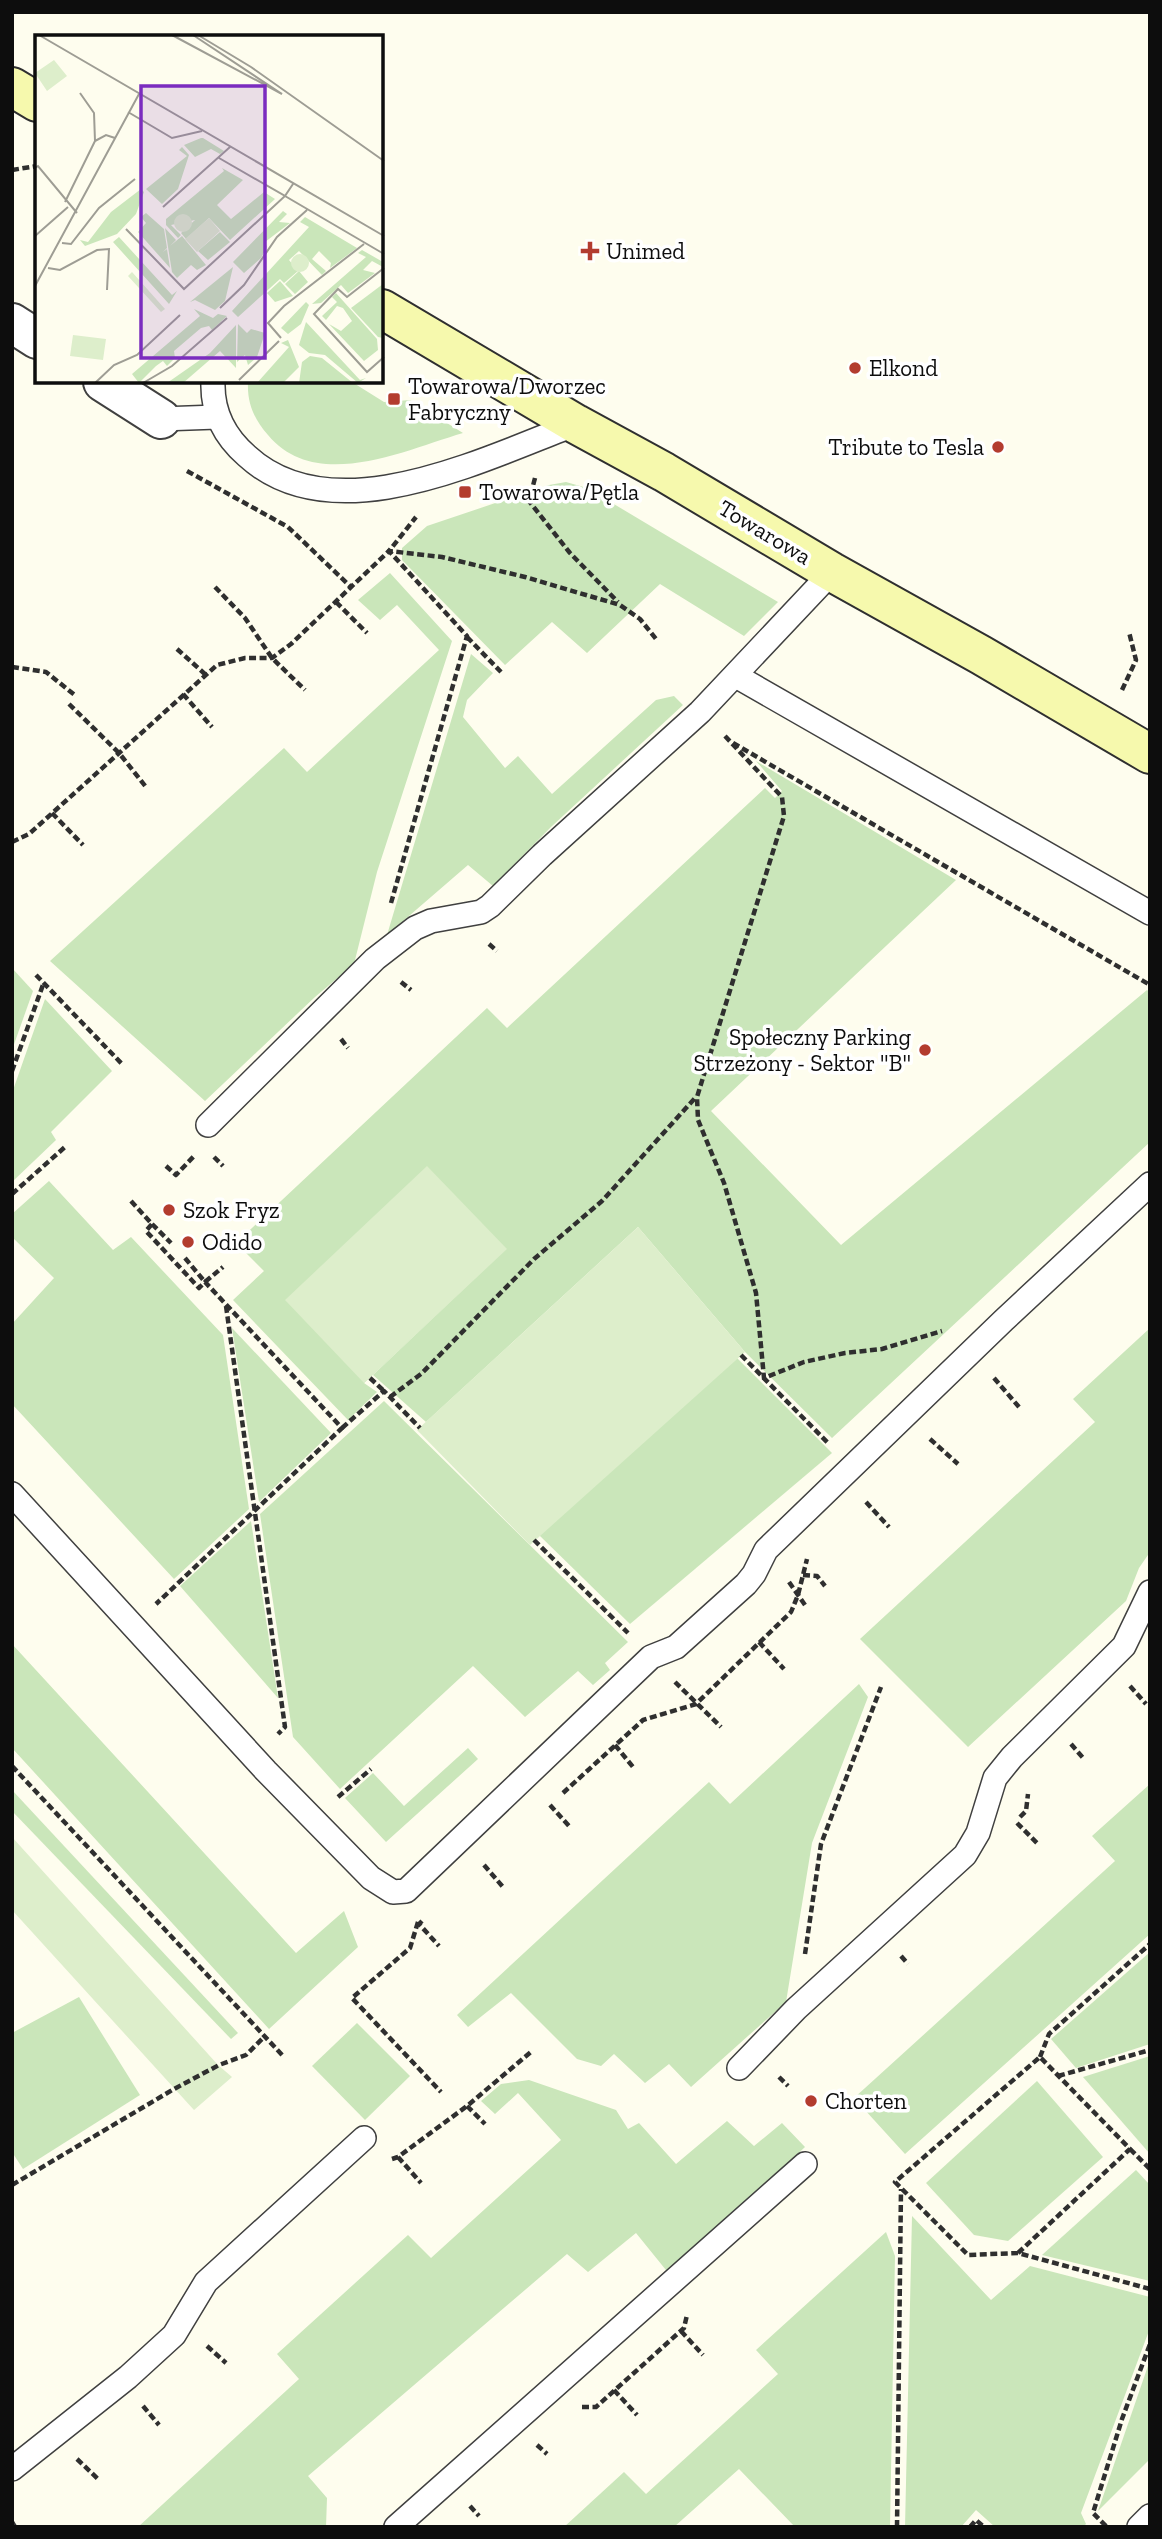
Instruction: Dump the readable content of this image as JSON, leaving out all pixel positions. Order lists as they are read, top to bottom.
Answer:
{
  "streets": {
    "main road": ["Towarowa"]
  },
  "places": {
    "health": ["Unimed"],
    "other": [
      "Elkond",
      "Tribute to Tesla",
      "Społeczny Parking Strzeżony - Sektor \"B\"",
      "Szok Fryz",
      "Odido",
      "Chorten"
    ],
    "transit": ["Towarowa/Dworzec Fabryczny", "Towarowa/Pętla"]
  }
}
